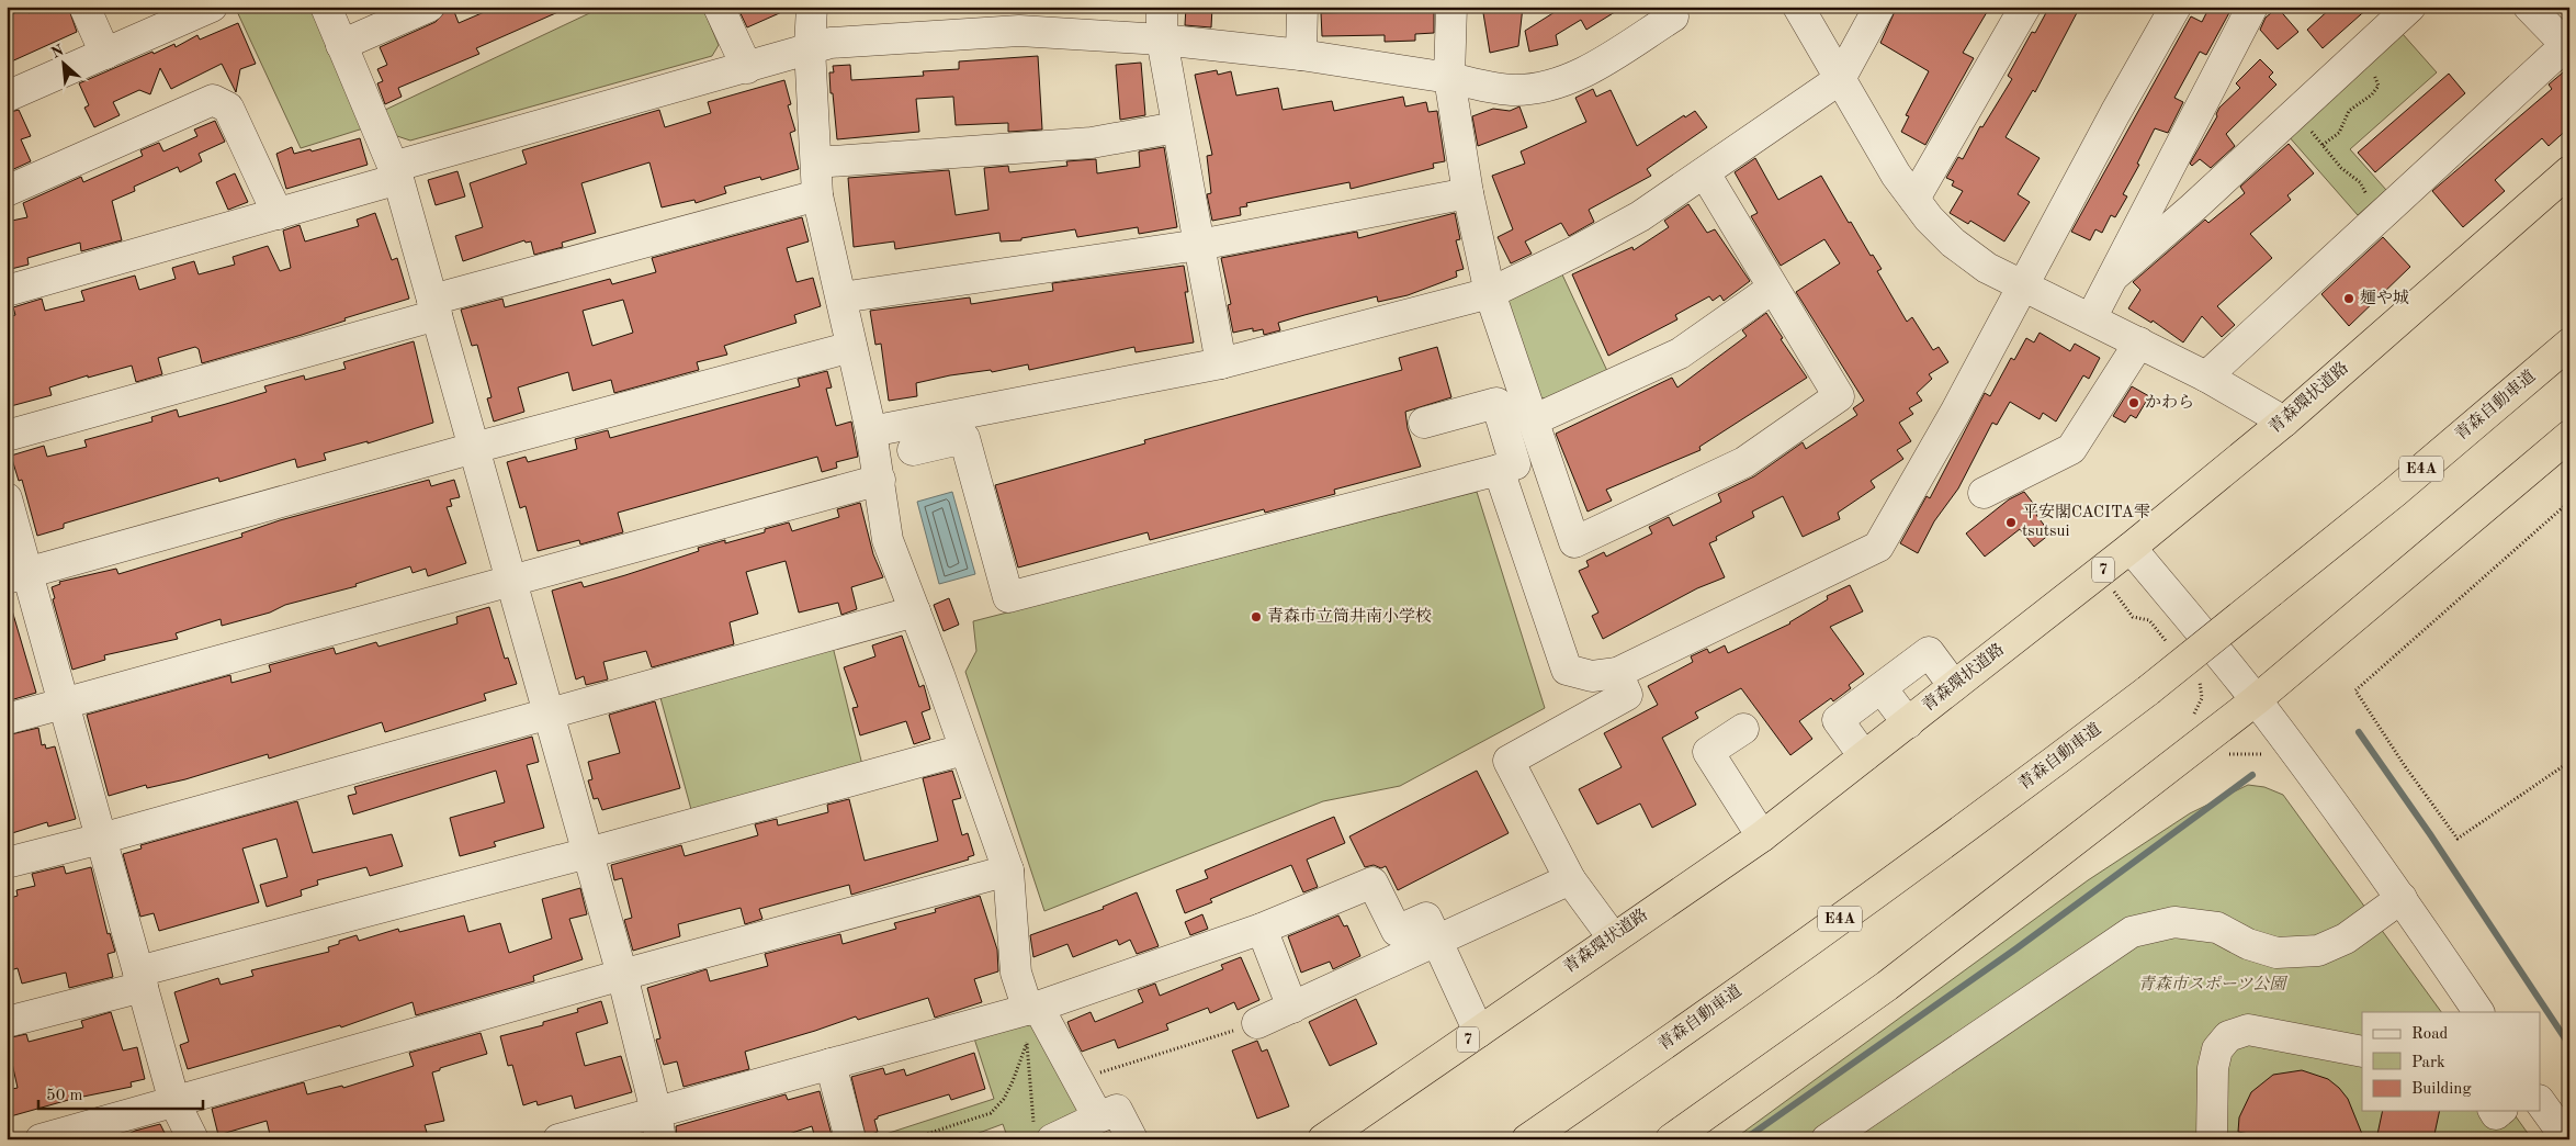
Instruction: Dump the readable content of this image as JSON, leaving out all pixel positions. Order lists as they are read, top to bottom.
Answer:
{
  "streets": {
    "highway": [
      "青森環状道路",
      "青森自動車道",
      "E4A",
      "7"
    ]
  },
  "parks": ["青森市スポーツ公園"],
  "places": [
    "麺や城",
    "かわら",
    "平安閣CACITA雫 tsutsui",
    "青森市立筒井南小学校"
  ],
  "legend": ["Road", "Park", "Building"],
  "scale_bar": "50 m",
  "north": "top left"
}
